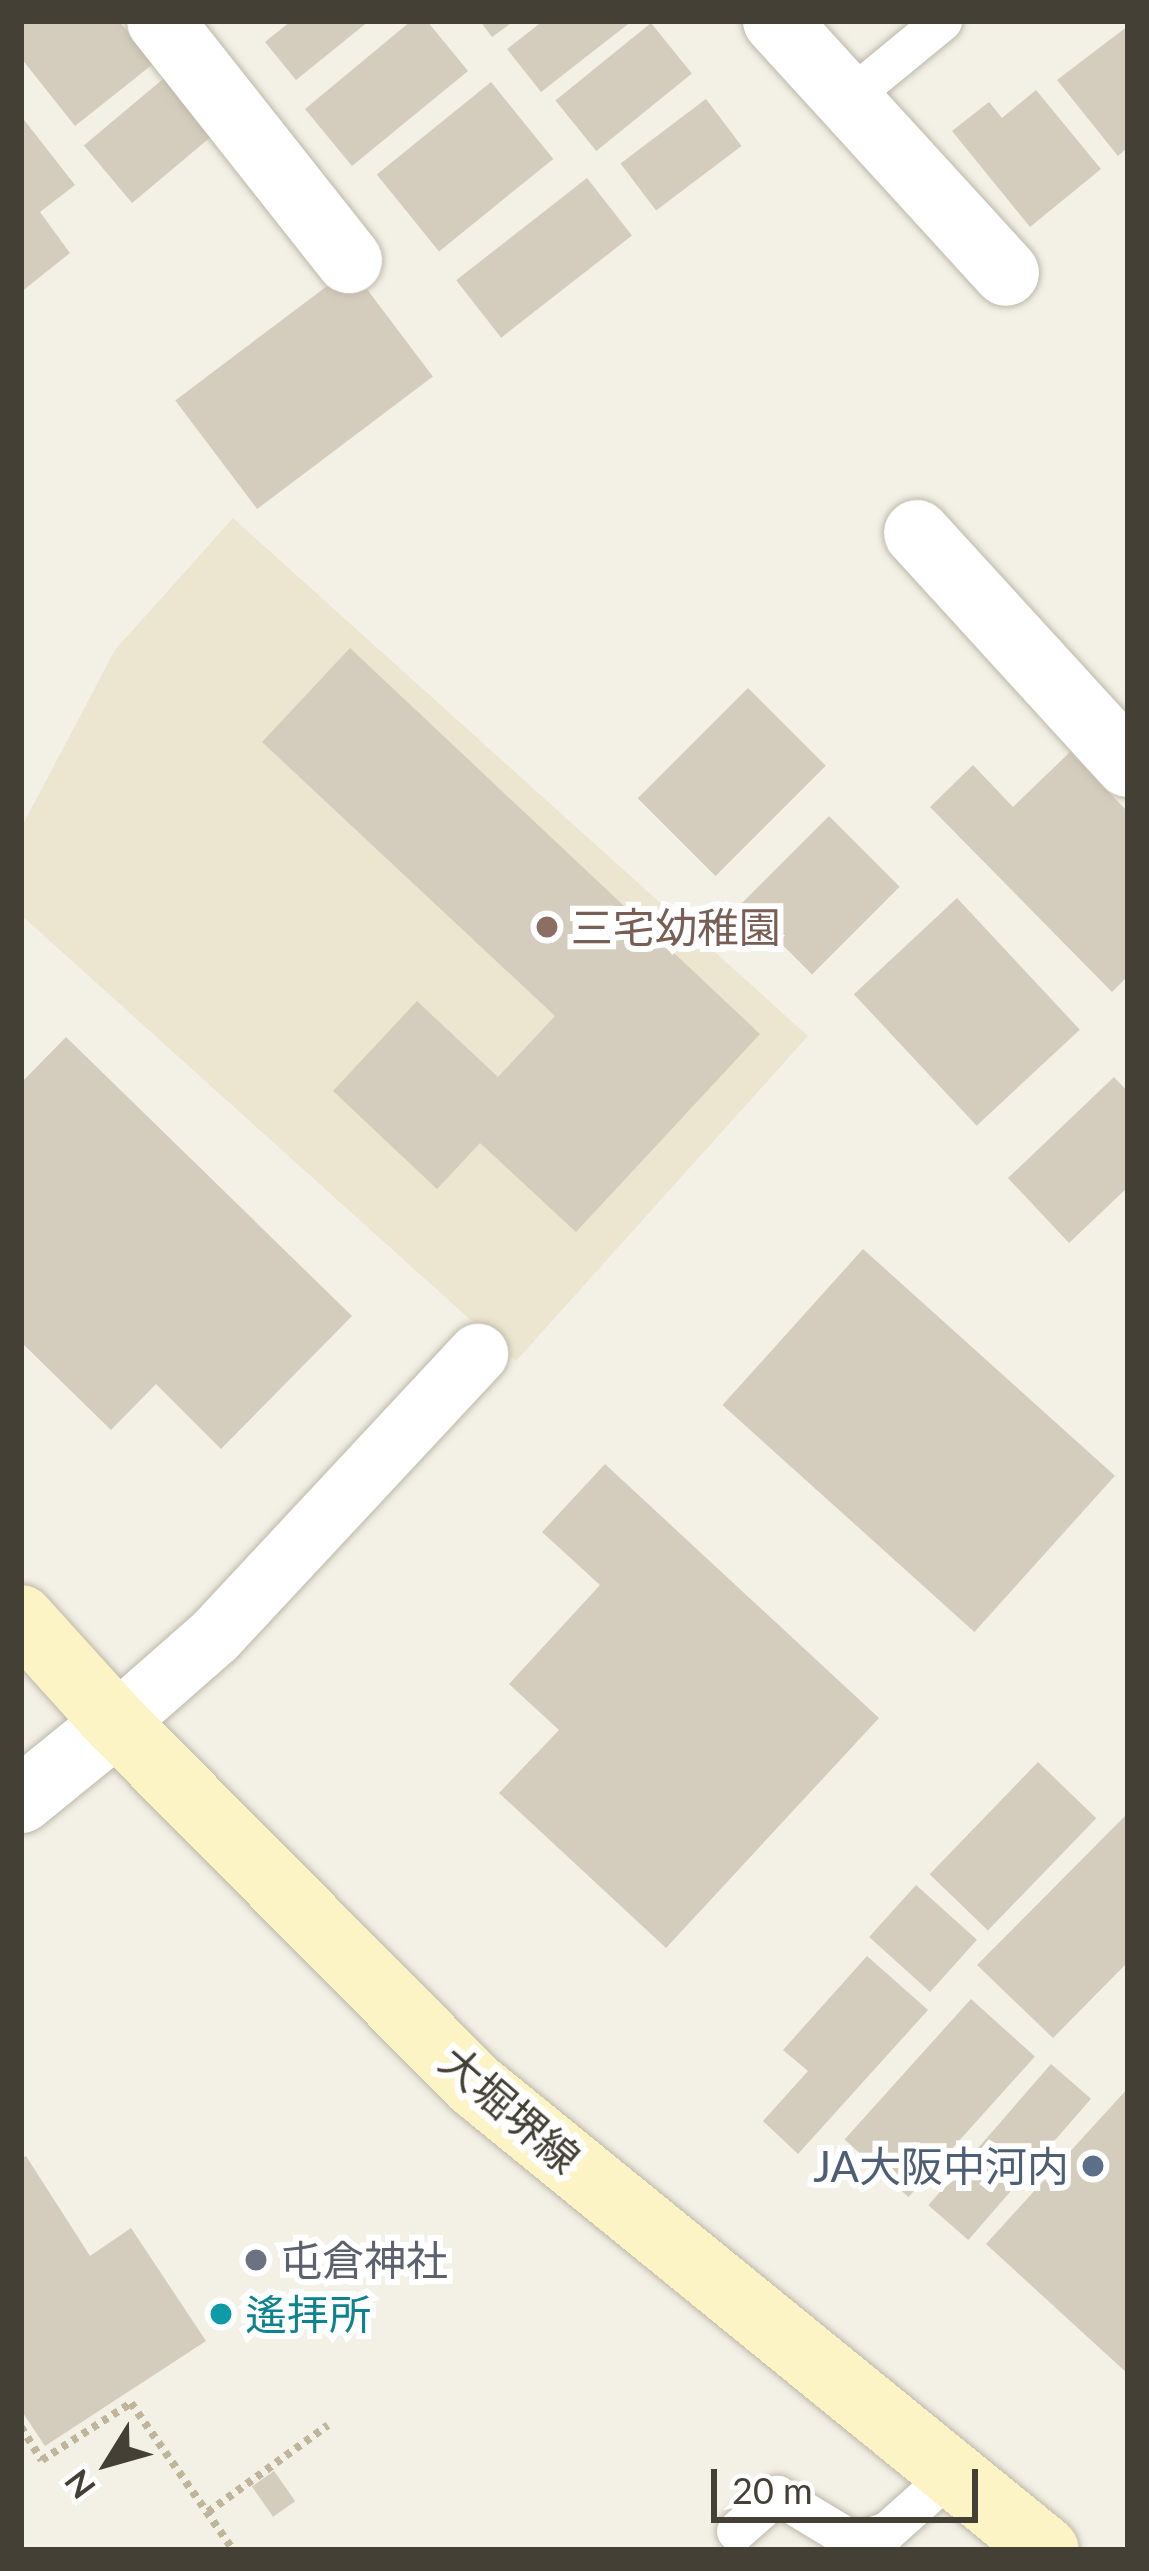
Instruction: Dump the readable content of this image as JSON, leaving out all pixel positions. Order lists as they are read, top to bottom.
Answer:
{
  "streets": {
    "main road": ["大堀堺線"]
  },
  "places": [
    "三宅幼稚園",
    "JA大阪中河内",
    "屯倉神社",
    "遙拝所"
  ],
  "scale_bar": "20 m",
  "north": "bottom left"
}
